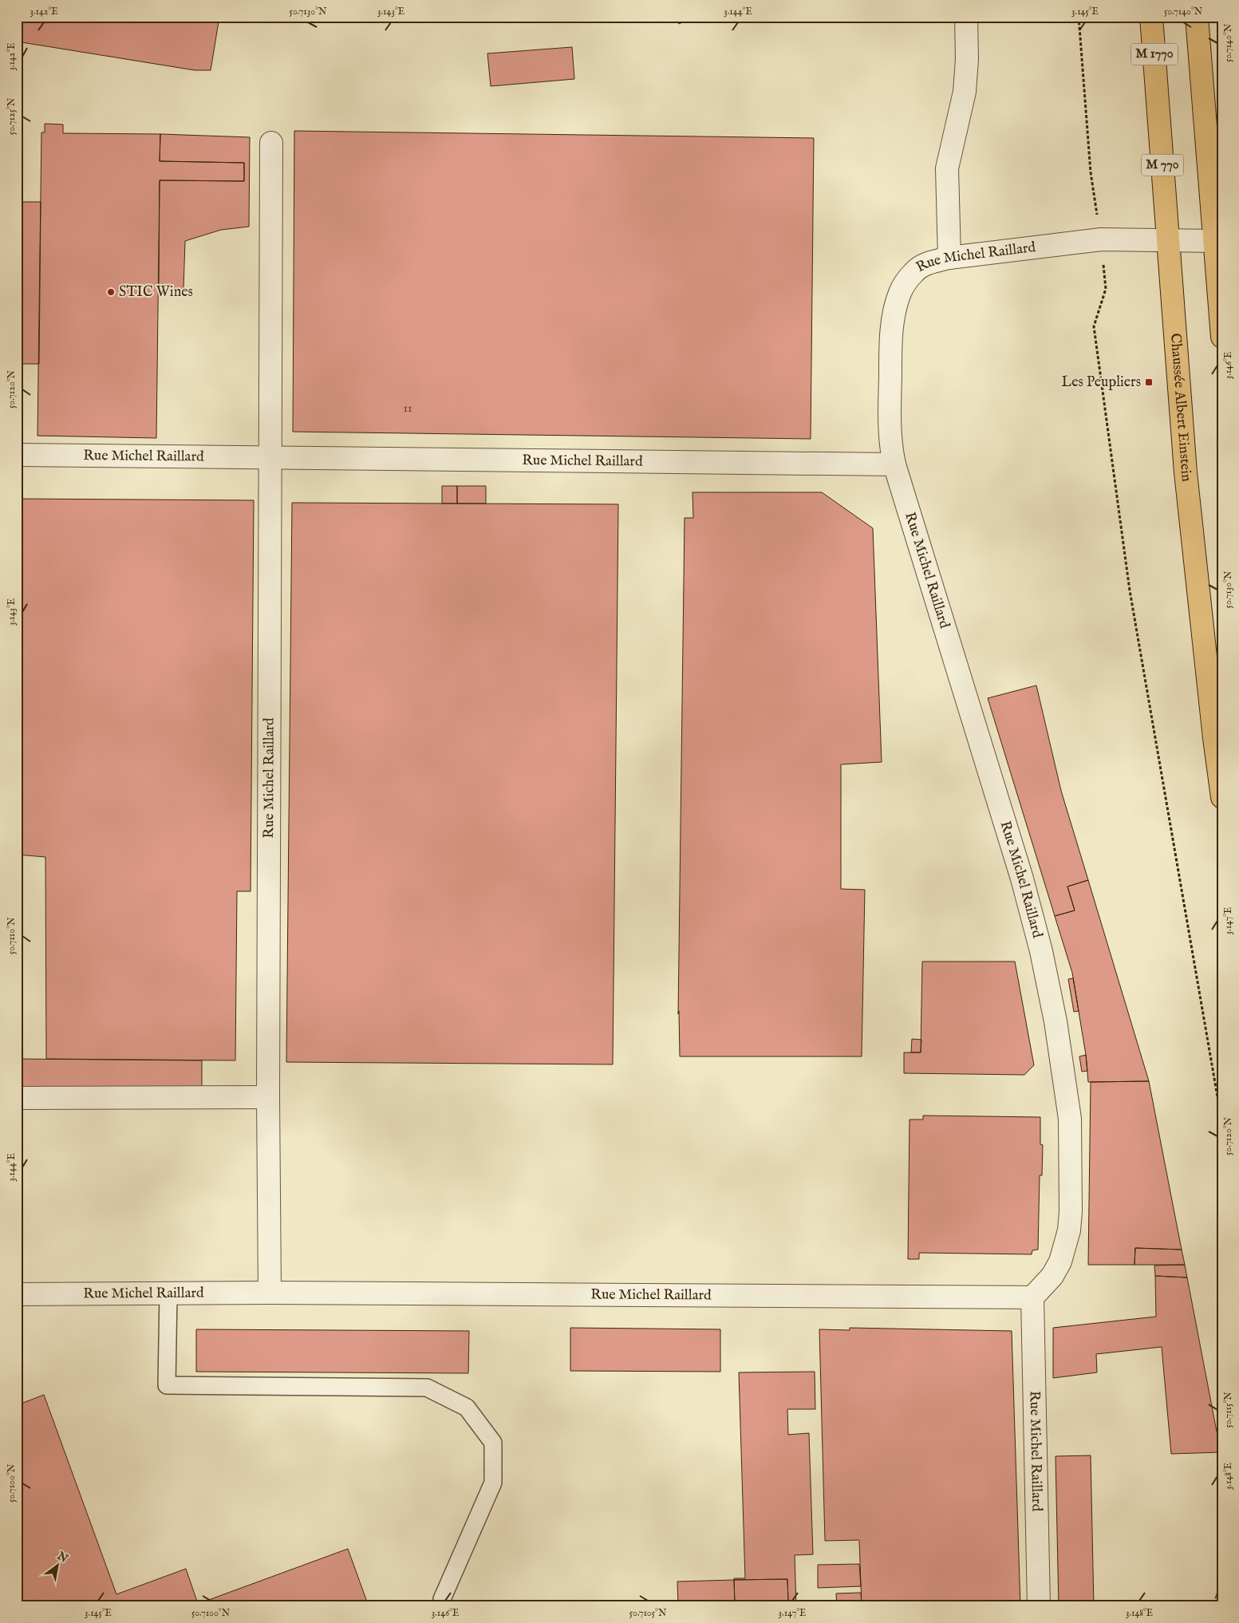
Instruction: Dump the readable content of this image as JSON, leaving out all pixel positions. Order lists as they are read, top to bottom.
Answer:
{
  "streets": {
    "main road": ["M 1770", "M 770", "Chaussée Albert Einstein"],
    "street": ["Rue Michel Raillard"]
  },
  "crossings": [
    ["Rue Michel Raillard", "Chaussée Albert Einstein"]
  ],
  "places": {
    "other": ["STIC Wines"],
    "transit": ["Les Peupliers"]
  },
  "house_numbers": ["11"],
  "north": "top right",
  "coordinates": [
    "3.142°E",
    "50.7130°N",
    "3.143°E",
    "3.144°E",
    "3.145°E",
    "50.7140°N",
    "50.7125°N",
    "3.146°E",
    "50.7120°N",
    "3.147°E",
    "50.7110°N",
    "50.7115°N",
    "3.148°E",
    "50.7100°N",
    "50.7105°N"
  ]
}
